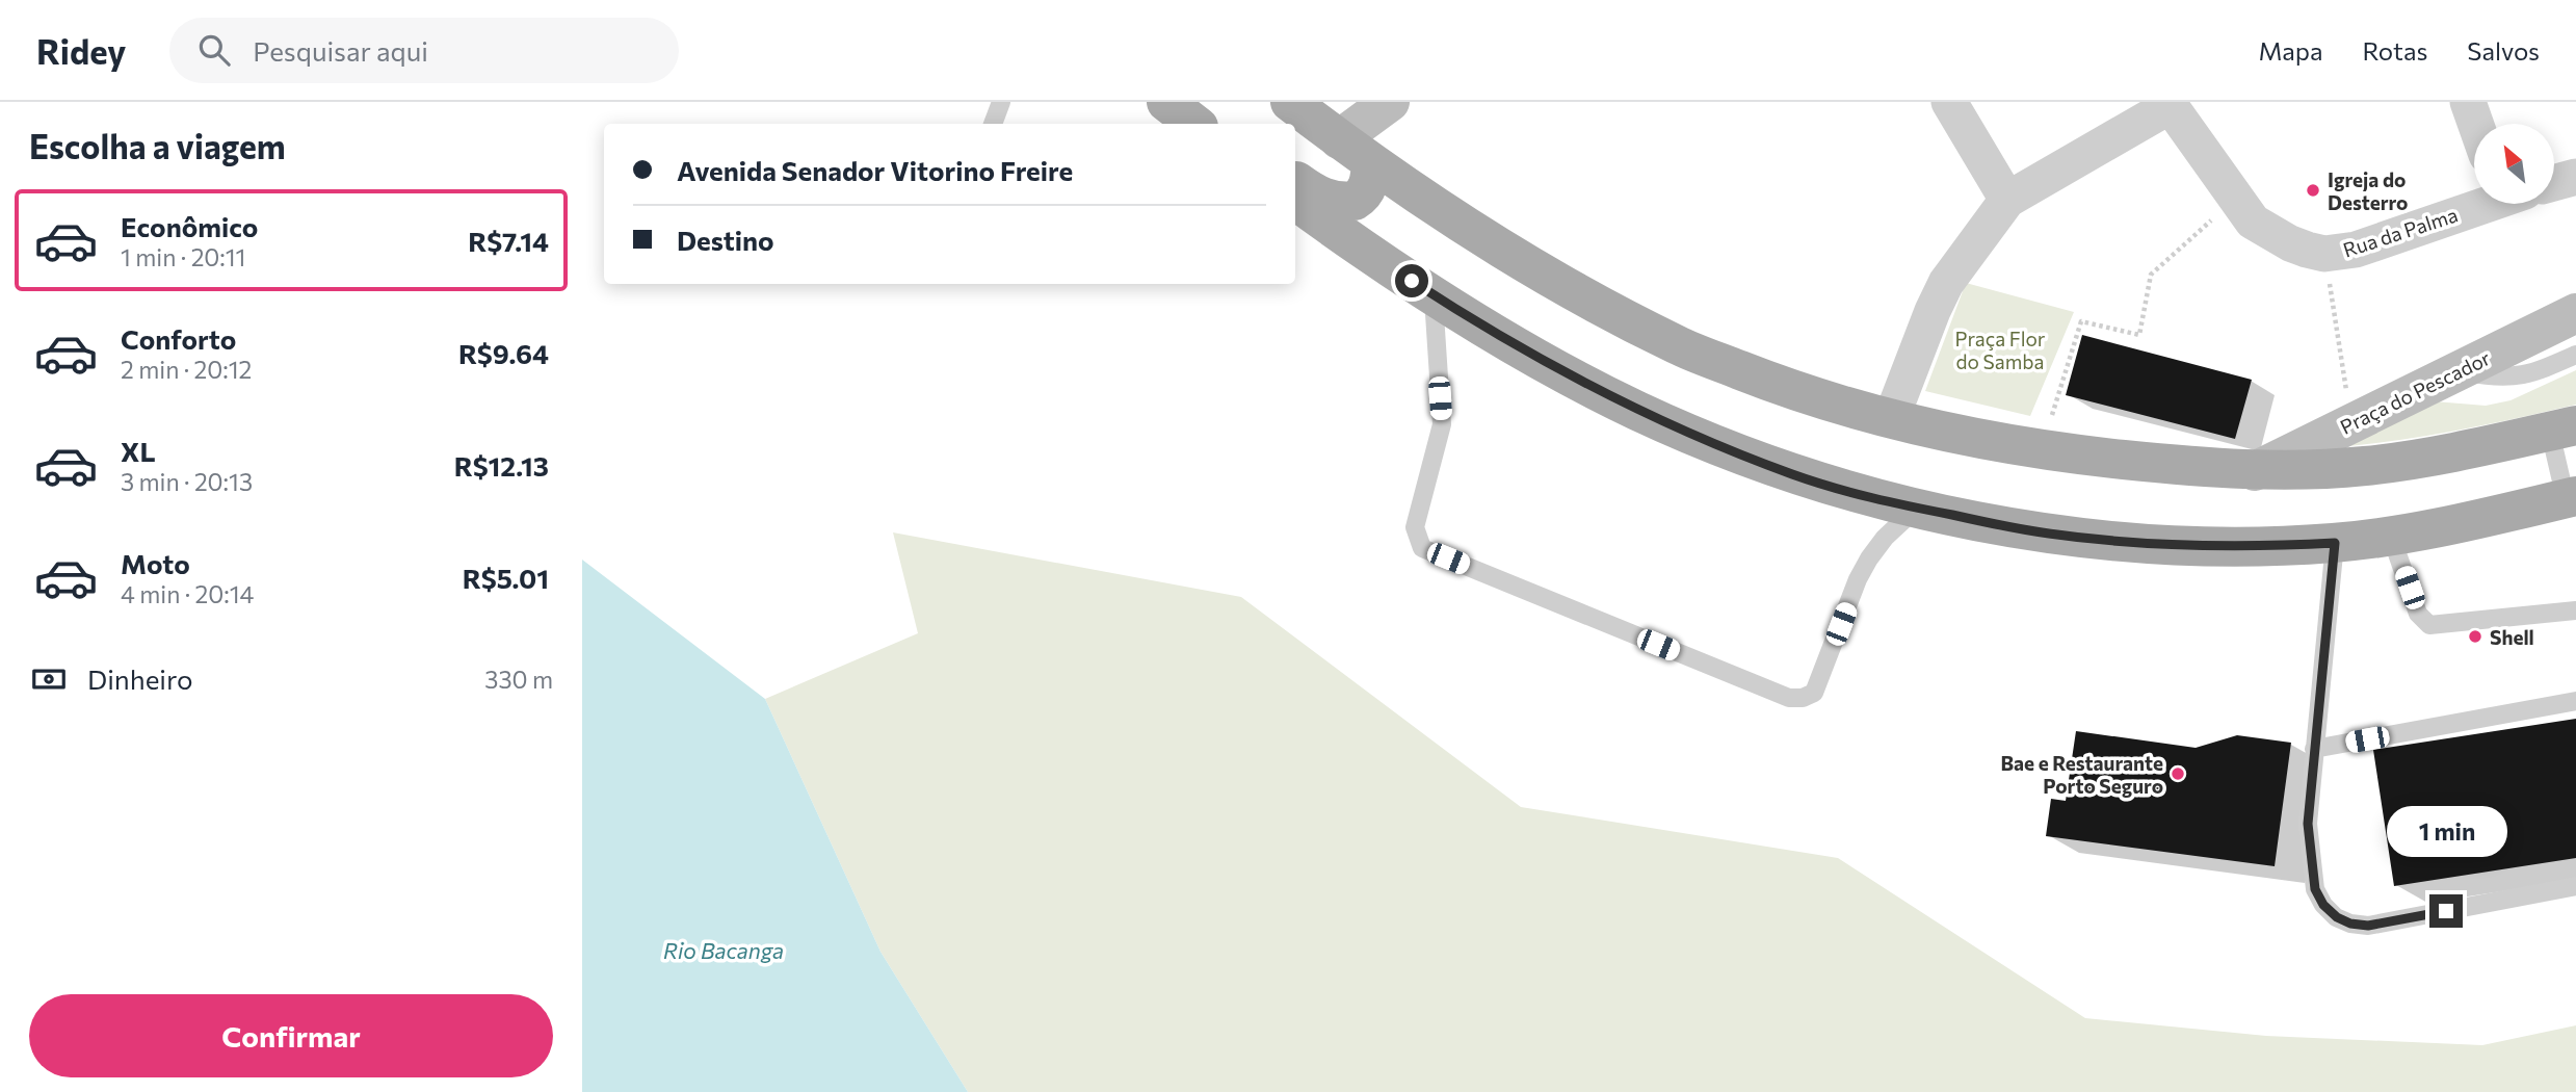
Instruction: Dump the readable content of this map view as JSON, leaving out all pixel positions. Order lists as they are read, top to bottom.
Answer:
{
  "streets": {
    "street": ["Rua da Palma", "Praça do Pescador"]
  },
  "water": ["Rio Bacanga"],
  "parks": ["Praça Flor do Samba"],
  "places": ["Igreja do Desterro", "Shell", "Bae e Restaurante Porto Seguro"],
  "north": "top left",
  "page": {
    "header": "Ridey",
    "search": "Pesquisar aqui",
    "nav": ["Mapa", "Rotas", "Salvos"],
    "heading": "Escolha a viagem",
    "banner": ["Avenida Senador Vitorino Freire", "Destino"],
    "list": [
      {
        "name": "Econômico",
        "note": "1 min · 20:11",
        "value": "R$7.14"
      },
      {
        "name": "Conforto",
        "note": "2 min · 20:12",
        "value": "R$9.64"
      },
      {
        "name": "XL",
        "note": "3 min · 20:13",
        "value": "R$12.13"
      },
      {
        "name": "Moto",
        "note": "4 min · 20:14",
        "value": "R$5.01"
      }
    ],
    "pay": ["Dinheiro", "330 m"],
    "bubble": "1 min",
    "buttons": "Confirmar"
  }
}
